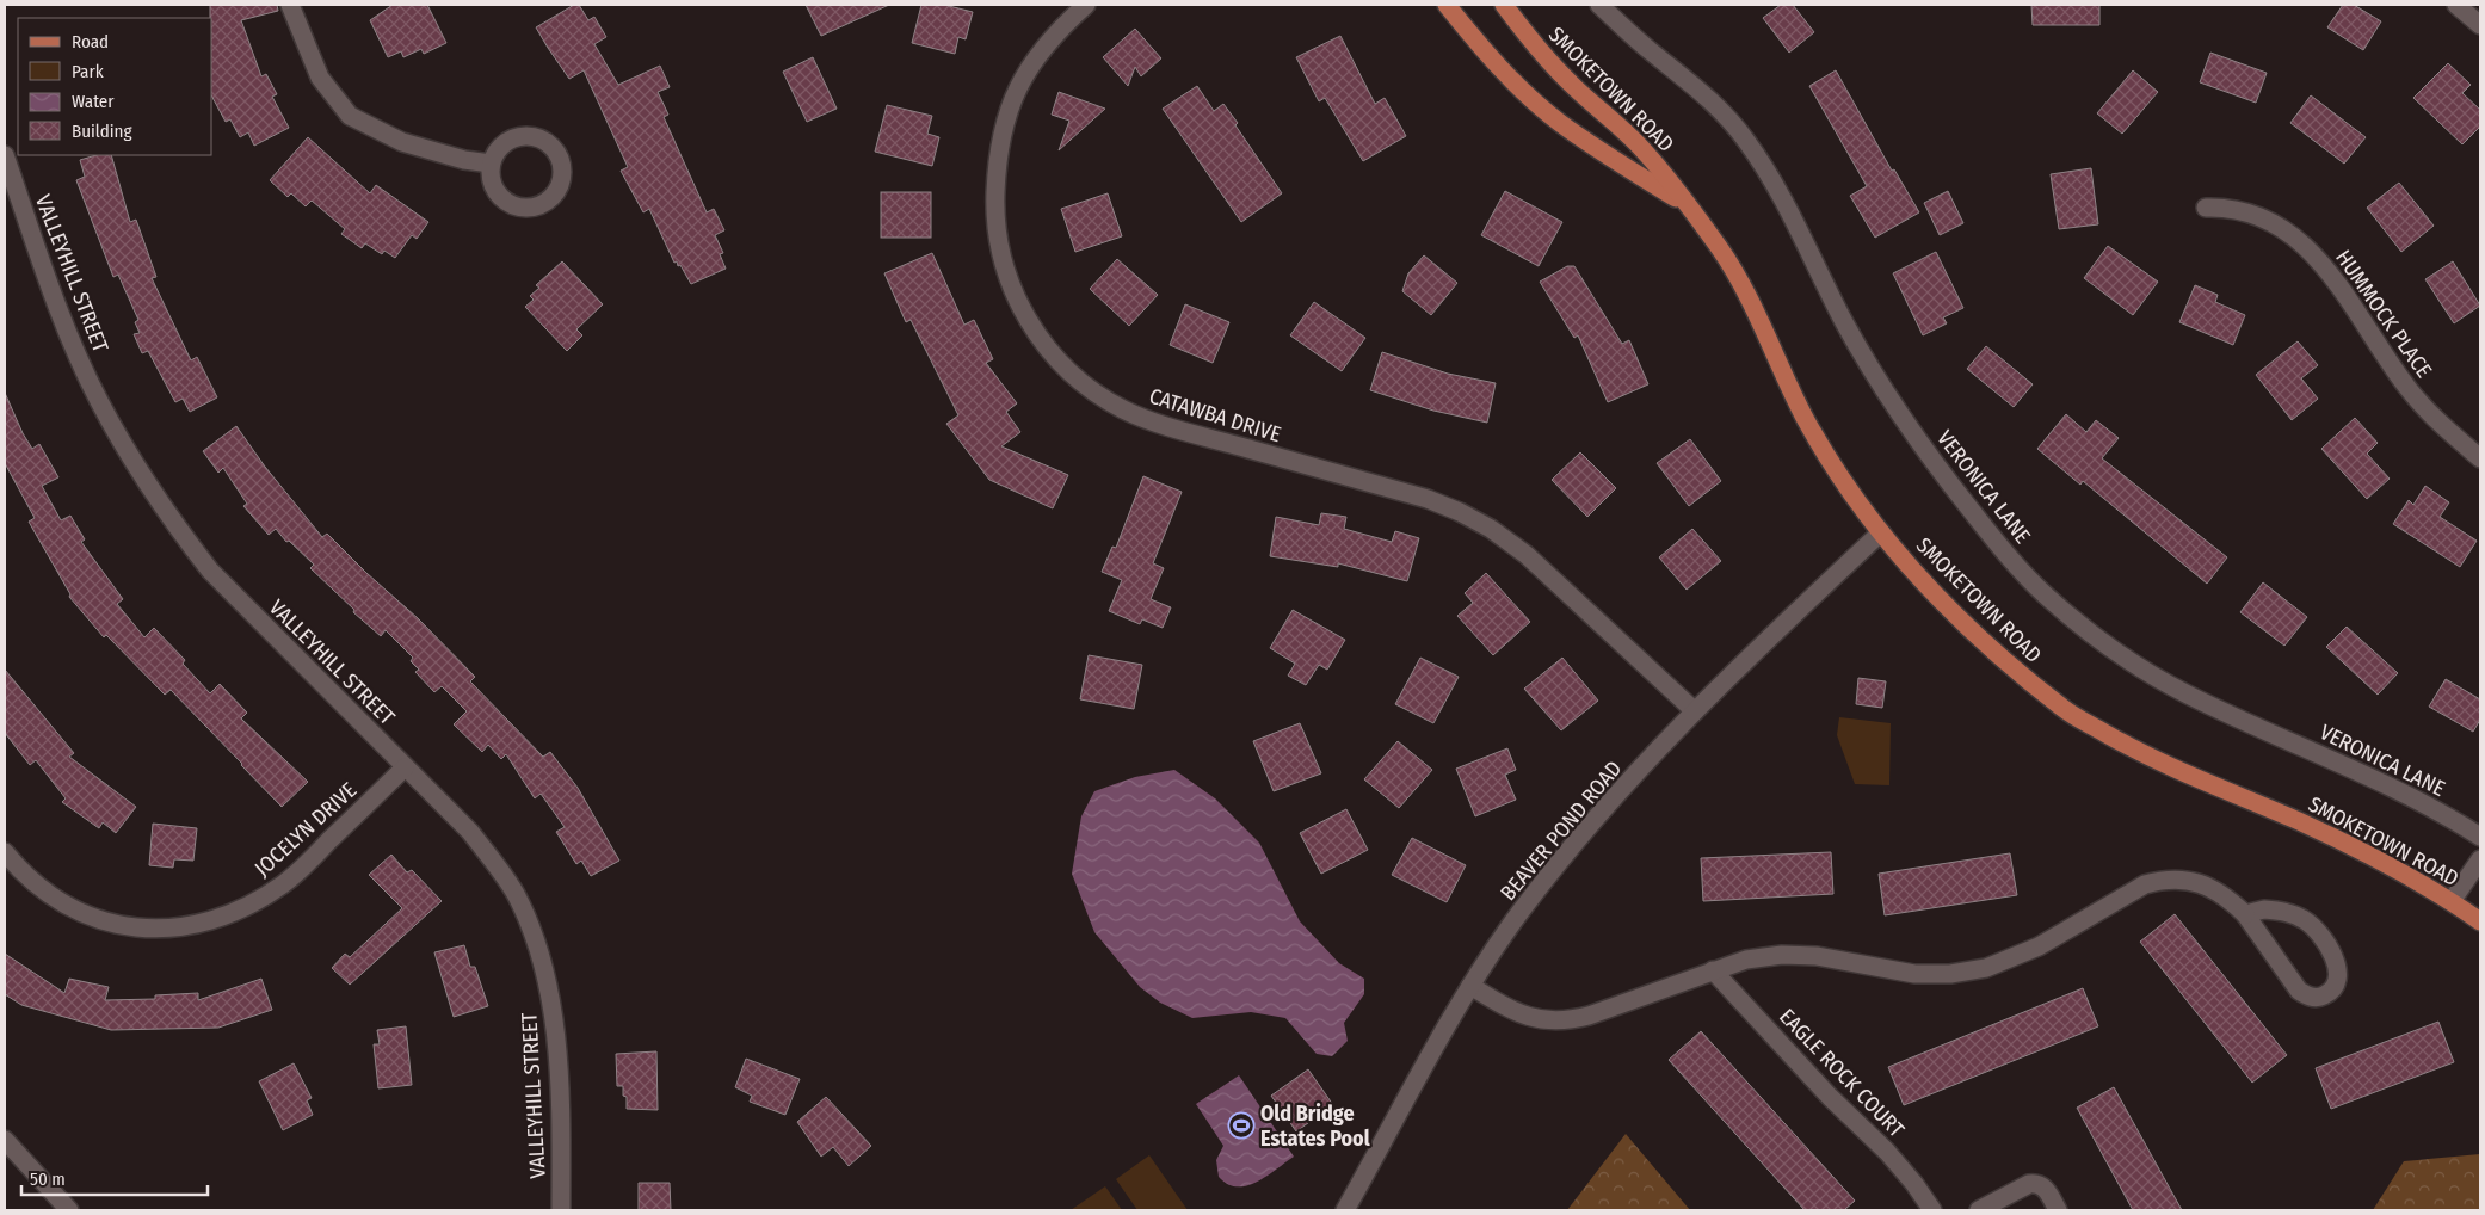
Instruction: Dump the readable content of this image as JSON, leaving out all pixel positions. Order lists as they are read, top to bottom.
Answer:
{
  "streets": {
    "main road": ["SMOKETOWN ROAD"],
    "street": [
      "VALLEYHILL STREET",
      "HUMMOCK PLACE",
      "CATAWBA DRIVE",
      "VERONICA LANE",
      "JOCELYN DRIVE",
      "BEAVER POND ROAD",
      "EAGLE ROCK COURT"
    ]
  },
  "crossings": [
    ["SMOKETOWN ROAD", "BEAVER POND ROAD"],
    ["VALLEYHILL STREET", "JOCELYN DRIVE"],
    ["CATAWBA DRIVE", "BEAVER POND ROAD"]
  ],
  "places": {
    "sports": ["Old Bridge Estates Pool"]
  },
  "legend": [
    "Road",
    "Park",
    "Water",
    "Building"
  ],
  "scale_bar": "50 m"
}
